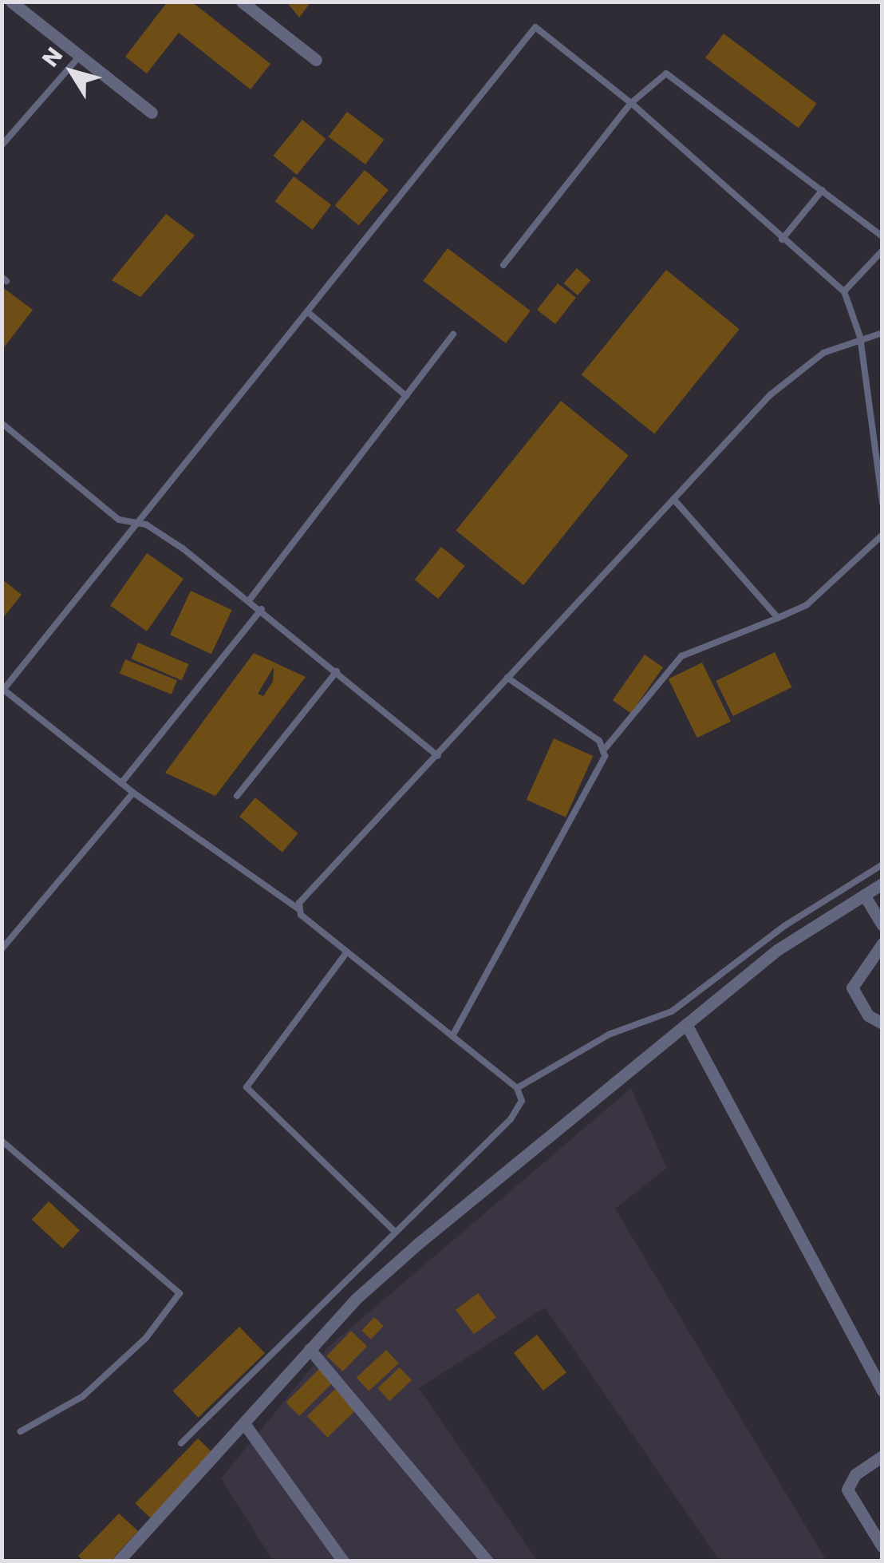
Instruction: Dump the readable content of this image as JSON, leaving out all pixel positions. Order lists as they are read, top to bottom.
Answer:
{
  "north": "top left"
}
